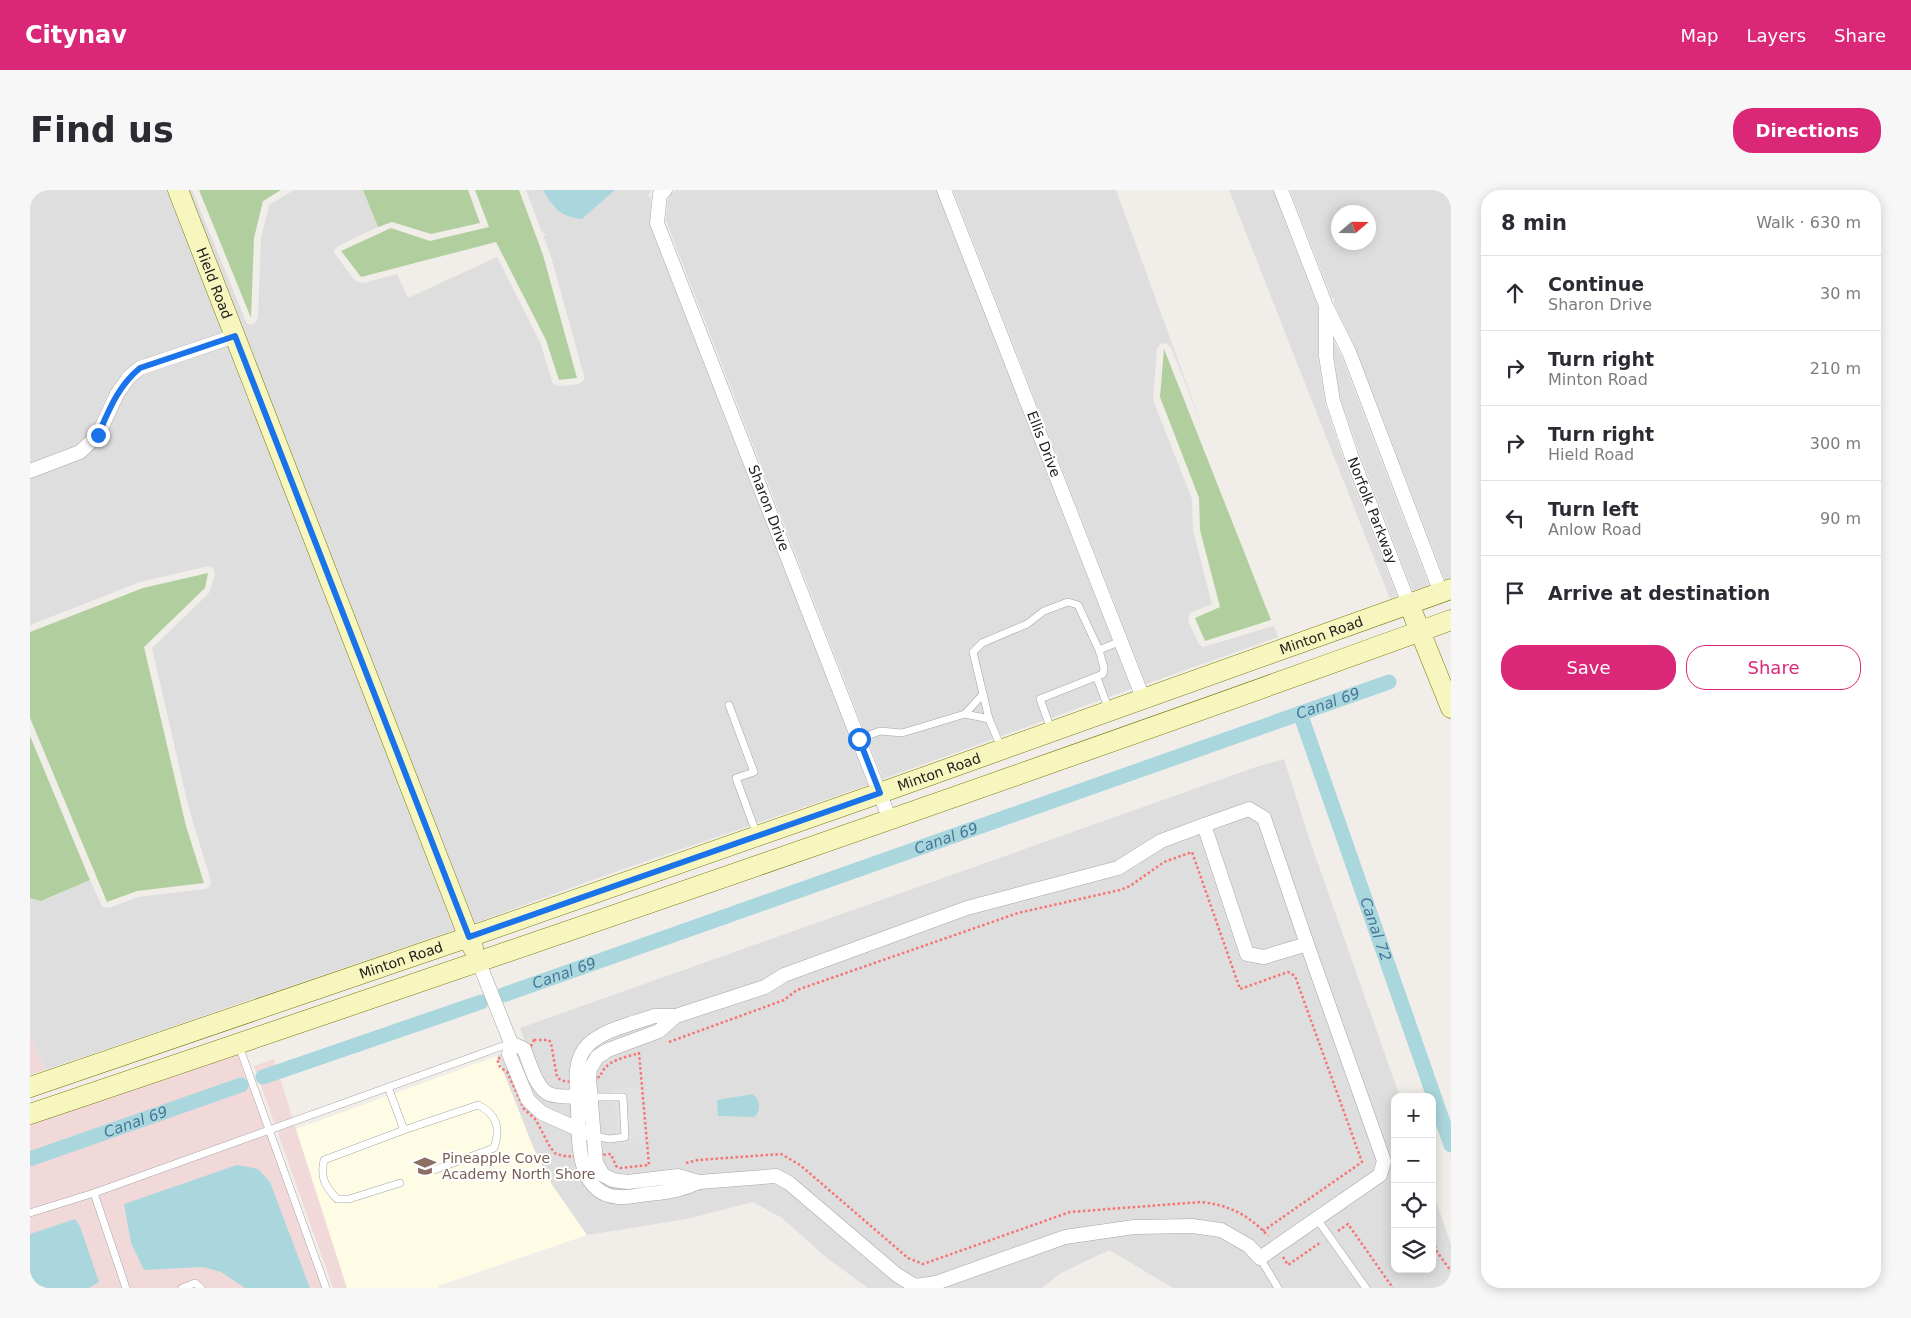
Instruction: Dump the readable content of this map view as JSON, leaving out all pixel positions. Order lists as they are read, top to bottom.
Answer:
{
  "streets": {
    "main road": ["Hield Road", "Norfolk Parkway", "Minton Road"],
    "street": ["Ellis Drive", "Sharon Drive"]
  },
  "crossings": [
    ["Hield Road", "Minton Road"],
    ["Ellis Drive", "Minton Road"],
    ["Sharon Drive", "Minton Road"],
    ["Norfolk Parkway", "Minton Road"]
  ],
  "water": ["Canal 69", "Canal 72"],
  "places": {
    "school or university": ["Pineapple Cove Academy North Shore"]
  },
  "north": "right",
  "page": {
    "header": "Citynav",
    "nav": ["Map", "Layers", "Share"],
    "buttons": [
      "Directions",
      ["Save", "Share"]
    ],
    "title": "Find us",
    "heading": ["8 min", "Walk · 630 m"],
    "list": [
      ["Continue", "Sharon Drive", "30 m"],
      ["Turn right", "Minton Road", "210 m"],
      ["Turn right", "Hield Road", "300 m"],
      ["Turn left", "Anlow Road", "90 m"],
      "Arrive at destination"
    ],
    "map_buttons": ["+", "−"]
  }
}
